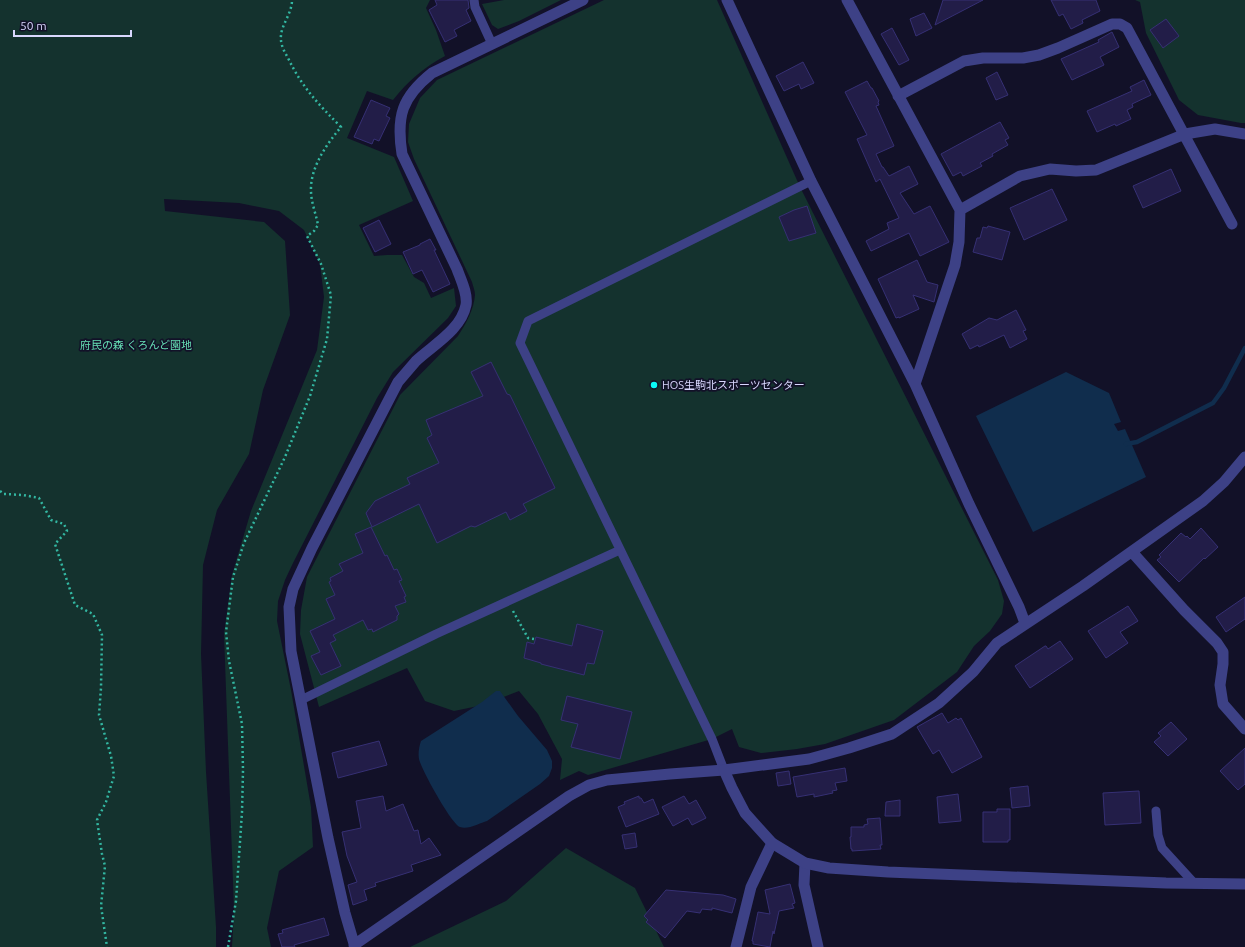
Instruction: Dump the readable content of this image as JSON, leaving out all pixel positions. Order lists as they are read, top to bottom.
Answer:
{
  "parks": ["府民の森 くろんど園地"],
  "places": ["HOS生駒北スポーツセンター"],
  "scale_bar": "50 m"
}
